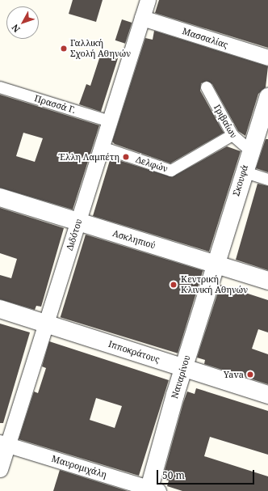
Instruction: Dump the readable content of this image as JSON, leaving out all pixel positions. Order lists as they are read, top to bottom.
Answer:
{
  "streets": {
    "street": [
      "Μασσαλίας",
      "Πρασσά Γ.",
      "Γριβαίων",
      "Δελφών",
      "Σκουφά",
      "Διδότου",
      "Ασκληπιού",
      "Ιπποκράτους",
      "Ναυαρίνου",
      "Μαυρομιχάλη"
    ]
  },
  "crossings": [
    ["Μασσαλίας", "Διδότου"],
    ["Πρασσά Γ.", "Διδότου"],
    ["Γριβαίων", "Δελφών"],
    ["Γριβαίων", "Σκουφά"],
    ["Δελφών", "Διδότου"],
    ["Σκουφά", "Ασκληπιού"],
    ["Σκουφά", "Ναυαρίνου"],
    ["Διδότου", "Ασκληπιού"],
    ["Διδότου", "Ιπποκράτους"],
    ["Διδότου", "Μαυρομιχάλη"],
    ["Ασκληπιού", "Ναυαρίνου"],
    ["Ιπποκράτους", "Ναυαρίνου"],
    ["Ναυαρίνου", "Μαυρομιχάλη"]
  ],
  "places": [
    "Γαλλική Σχολή Αθηνών",
    "Έλλη Λαμπέτη",
    "Κεντρική Κλινική Αθηνών",
    "Yava"
  ],
  "scale_bar": "50 m",
  "north": "bottom left"
}
